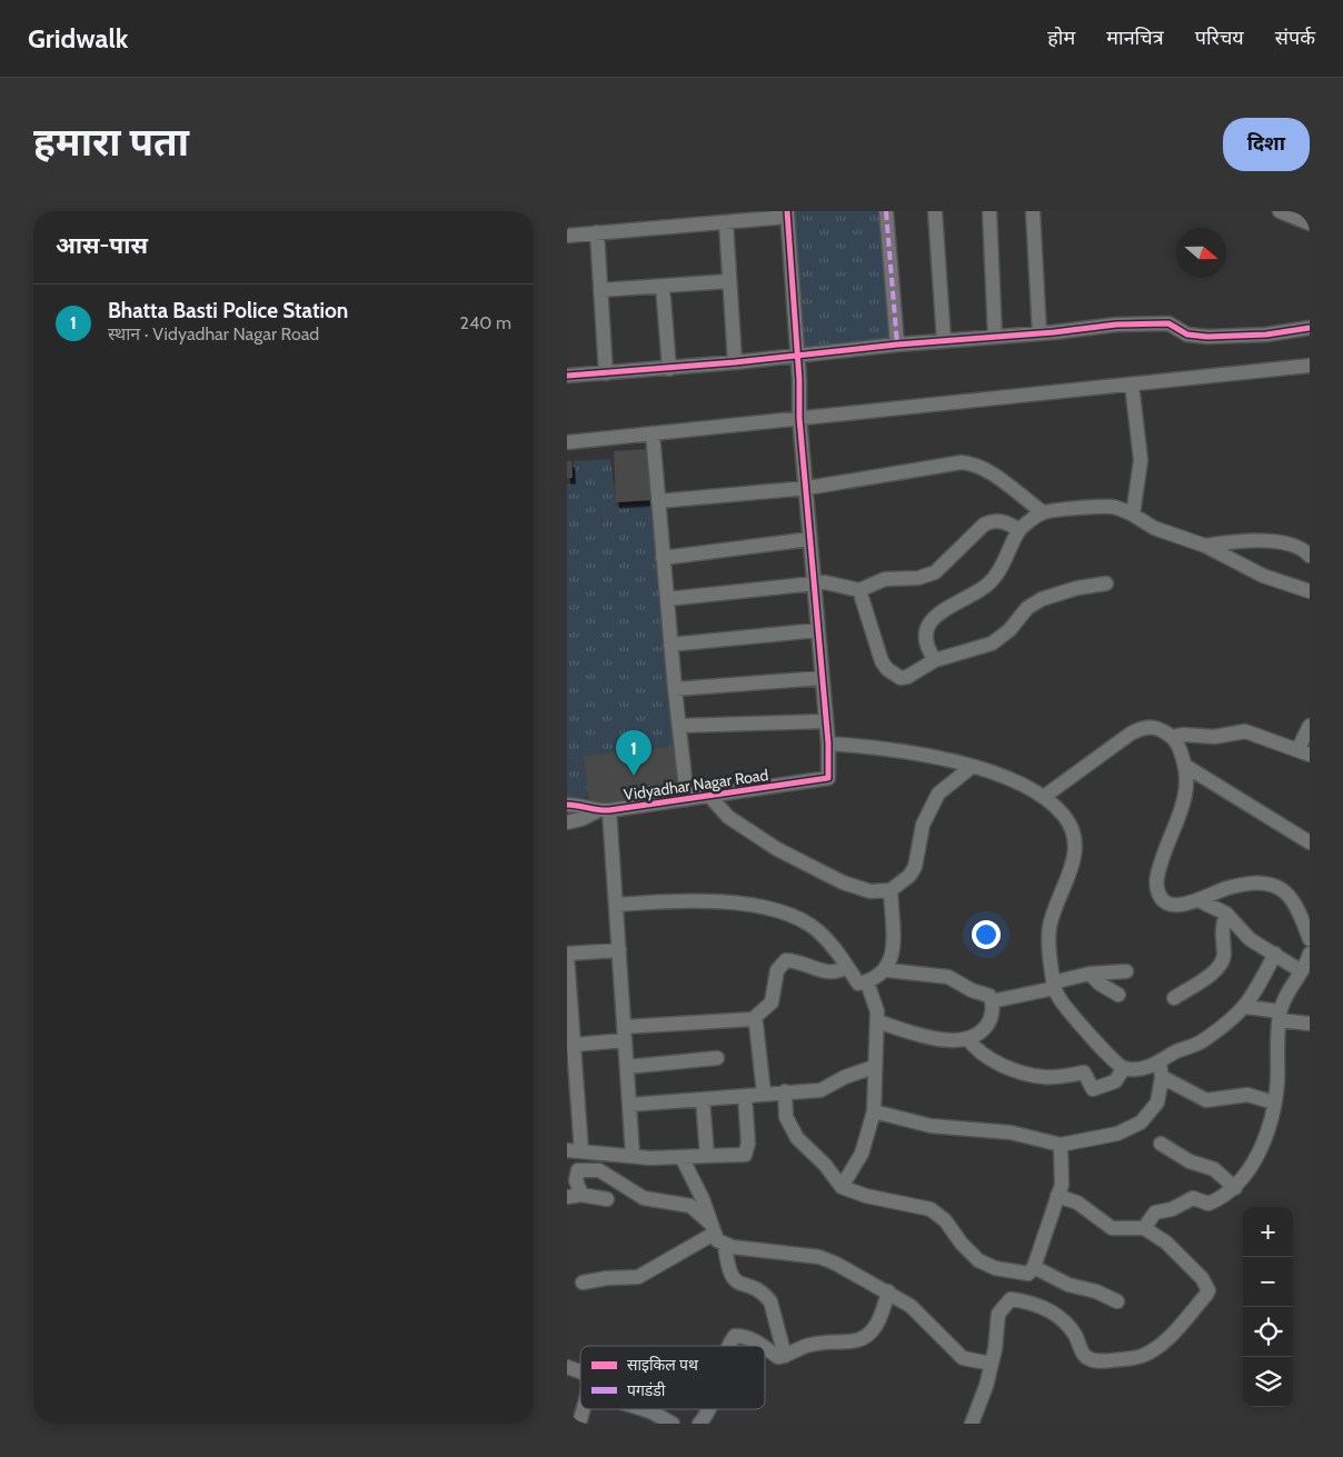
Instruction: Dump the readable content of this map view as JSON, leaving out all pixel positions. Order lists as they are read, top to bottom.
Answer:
{
  "streets": {
    "street": ["Vidyadhar Nagar Road"]
  },
  "legend": ["साइकिल पथ", "पगडंडी"],
  "north": "right",
  "page": {
    "header": "Gridwalk",
    "nav": [
      "होम",
      "मानचित्र",
      "परिचय",
      "संपर्क"
    ],
    "title": "हमारा पता",
    "buttons": "दिशा",
    "heading": "आस-पास",
    "list": [
      {
        "mark": "1",
        "name": "Bhatta Basti Police Station",
        "note": "स्थान · Vidyadhar Nagar Road",
        "value": "240 m"
      }
    ],
    "pins": "1",
    "map_buttons": ["+", "−"]
  }
}
